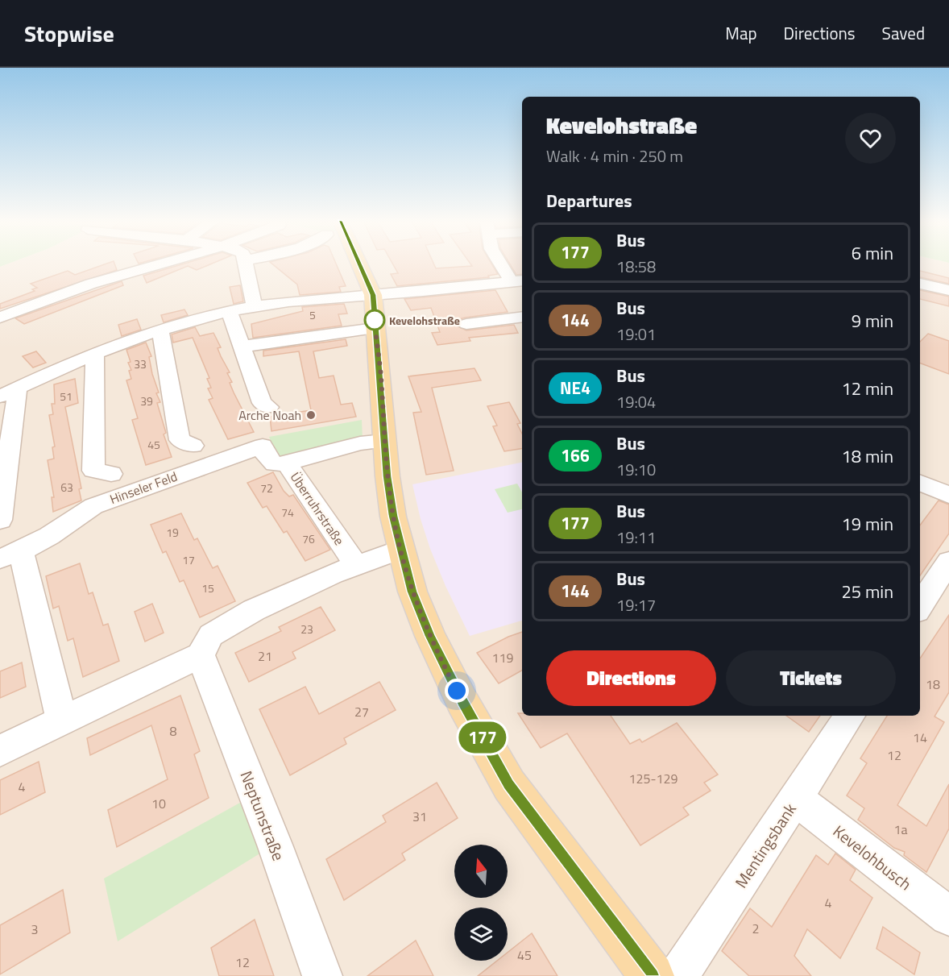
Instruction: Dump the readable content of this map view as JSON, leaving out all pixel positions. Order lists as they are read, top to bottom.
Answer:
{
  "streets": {
    "street": [
      "Hinseler Feld",
      "Überruhrstraße",
      "Neptunstraße",
      "Mentingsbank",
      "Kevelohbusch"
    ]
  },
  "crossings": [
    ["Hinseler Feld", "Überruhrstraße"],
    ["Mentingsbank", "Kevelohbusch"]
  ],
  "places": ["Kevelohstraße", "Arche Noah"],
  "lines": ["bus line 177"],
  "house_numbers": [
    "5",
    "33",
    "51",
    "39",
    "45",
    "63",
    "72",
    "74",
    "19",
    "76",
    "17",
    "15",
    "23",
    "21",
    "119",
    "18",
    "27",
    "8",
    "14",
    "12",
    "125-129",
    "4",
    "10",
    "31",
    "1a",
    "4",
    "2",
    "3",
    "45",
    "12"
  ],
  "north": "top",
  "page": {
    "header": "Stopwise",
    "nav": ["Map", "Directions", "Saved"],
    "on_map": "177",
    "heading": [
      ["Kevelohstraße", "Walk · 4 min · 250 m"],
      "Departures"
    ],
    "list": [
      {
        "mark": "177",
        "name": "Bus",
        "note": "18:58",
        "value": "6 min"
      },
      {
        "mark": "144",
        "name": "Bus",
        "note": "19:01",
        "value": "9 min"
      },
      {
        "mark": "NE4",
        "name": "Bus",
        "note": "19:04",
        "value": "12 min"
      },
      {
        "mark": "166",
        "name": "Bus",
        "note": "19:10",
        "value": "18 min"
      },
      {
        "mark": "177",
        "name": "Bus",
        "note": "19:11",
        "value": "19 min"
      },
      {
        "mark": "144",
        "name": "Bus",
        "note": "19:17",
        "value": "25 min"
      }
    ],
    "buttons": ["Directions", "Tickets"]
  }
}
